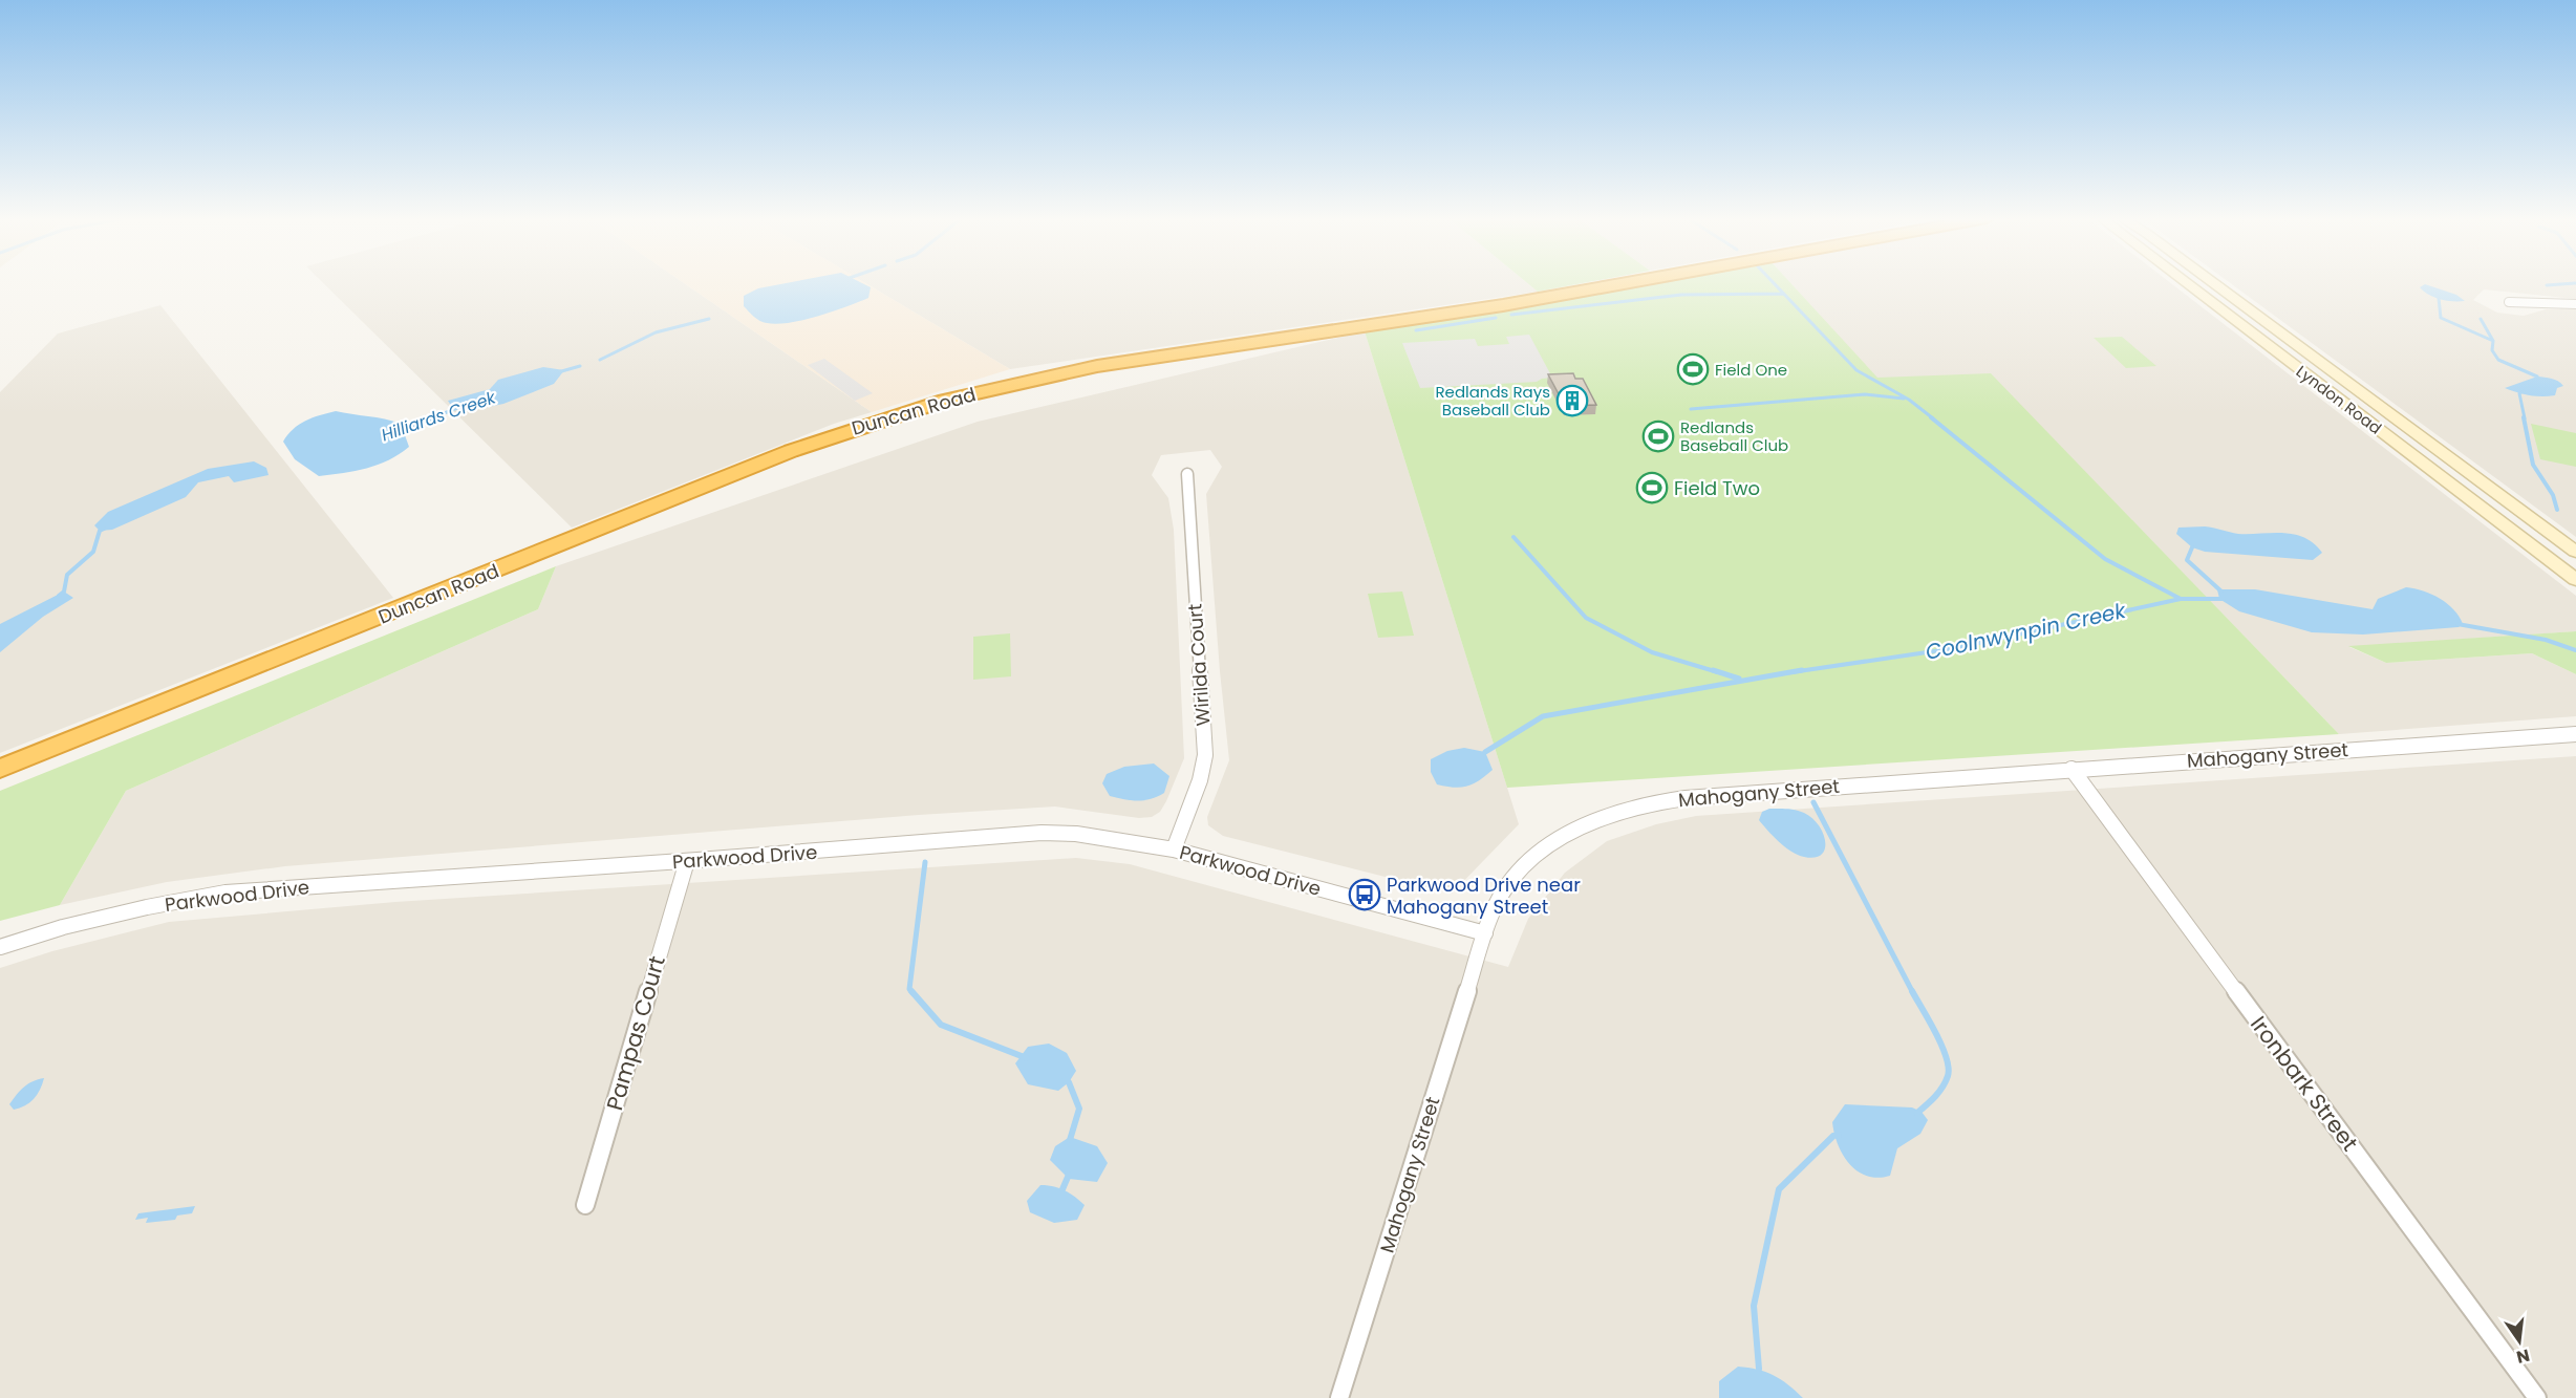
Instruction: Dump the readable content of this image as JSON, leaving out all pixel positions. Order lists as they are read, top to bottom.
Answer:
{
  "streets": {
    "highway": ["Duncan Road"],
    "main road": ["Lyndon Road"],
    "street": [
      "Wirilda Court",
      "Mahogany Street",
      "Parkwood Drive",
      "Pampas Court",
      "Ironbark Street"
    ]
  },
  "crossings": [
    ["Wirilda Court", "Parkwood Drive"],
    ["Mahogany Street", "Parkwood Drive"],
    ["Mahogany Street", "Ironbark Street"],
    ["Parkwood Drive", "Pampas Court"]
  ],
  "water": ["Hilliards Creek", "Coolnwynpin Creek"],
  "places": {
    "sports": ["Field One", "Redlands Baseball Club", "Field Two"],
    "building": ["Redlands Rays Baseball Club"],
    "bus stop": ["Parkwood Drive near Mahogany Street"]
  },
  "north": "bottom"
}
